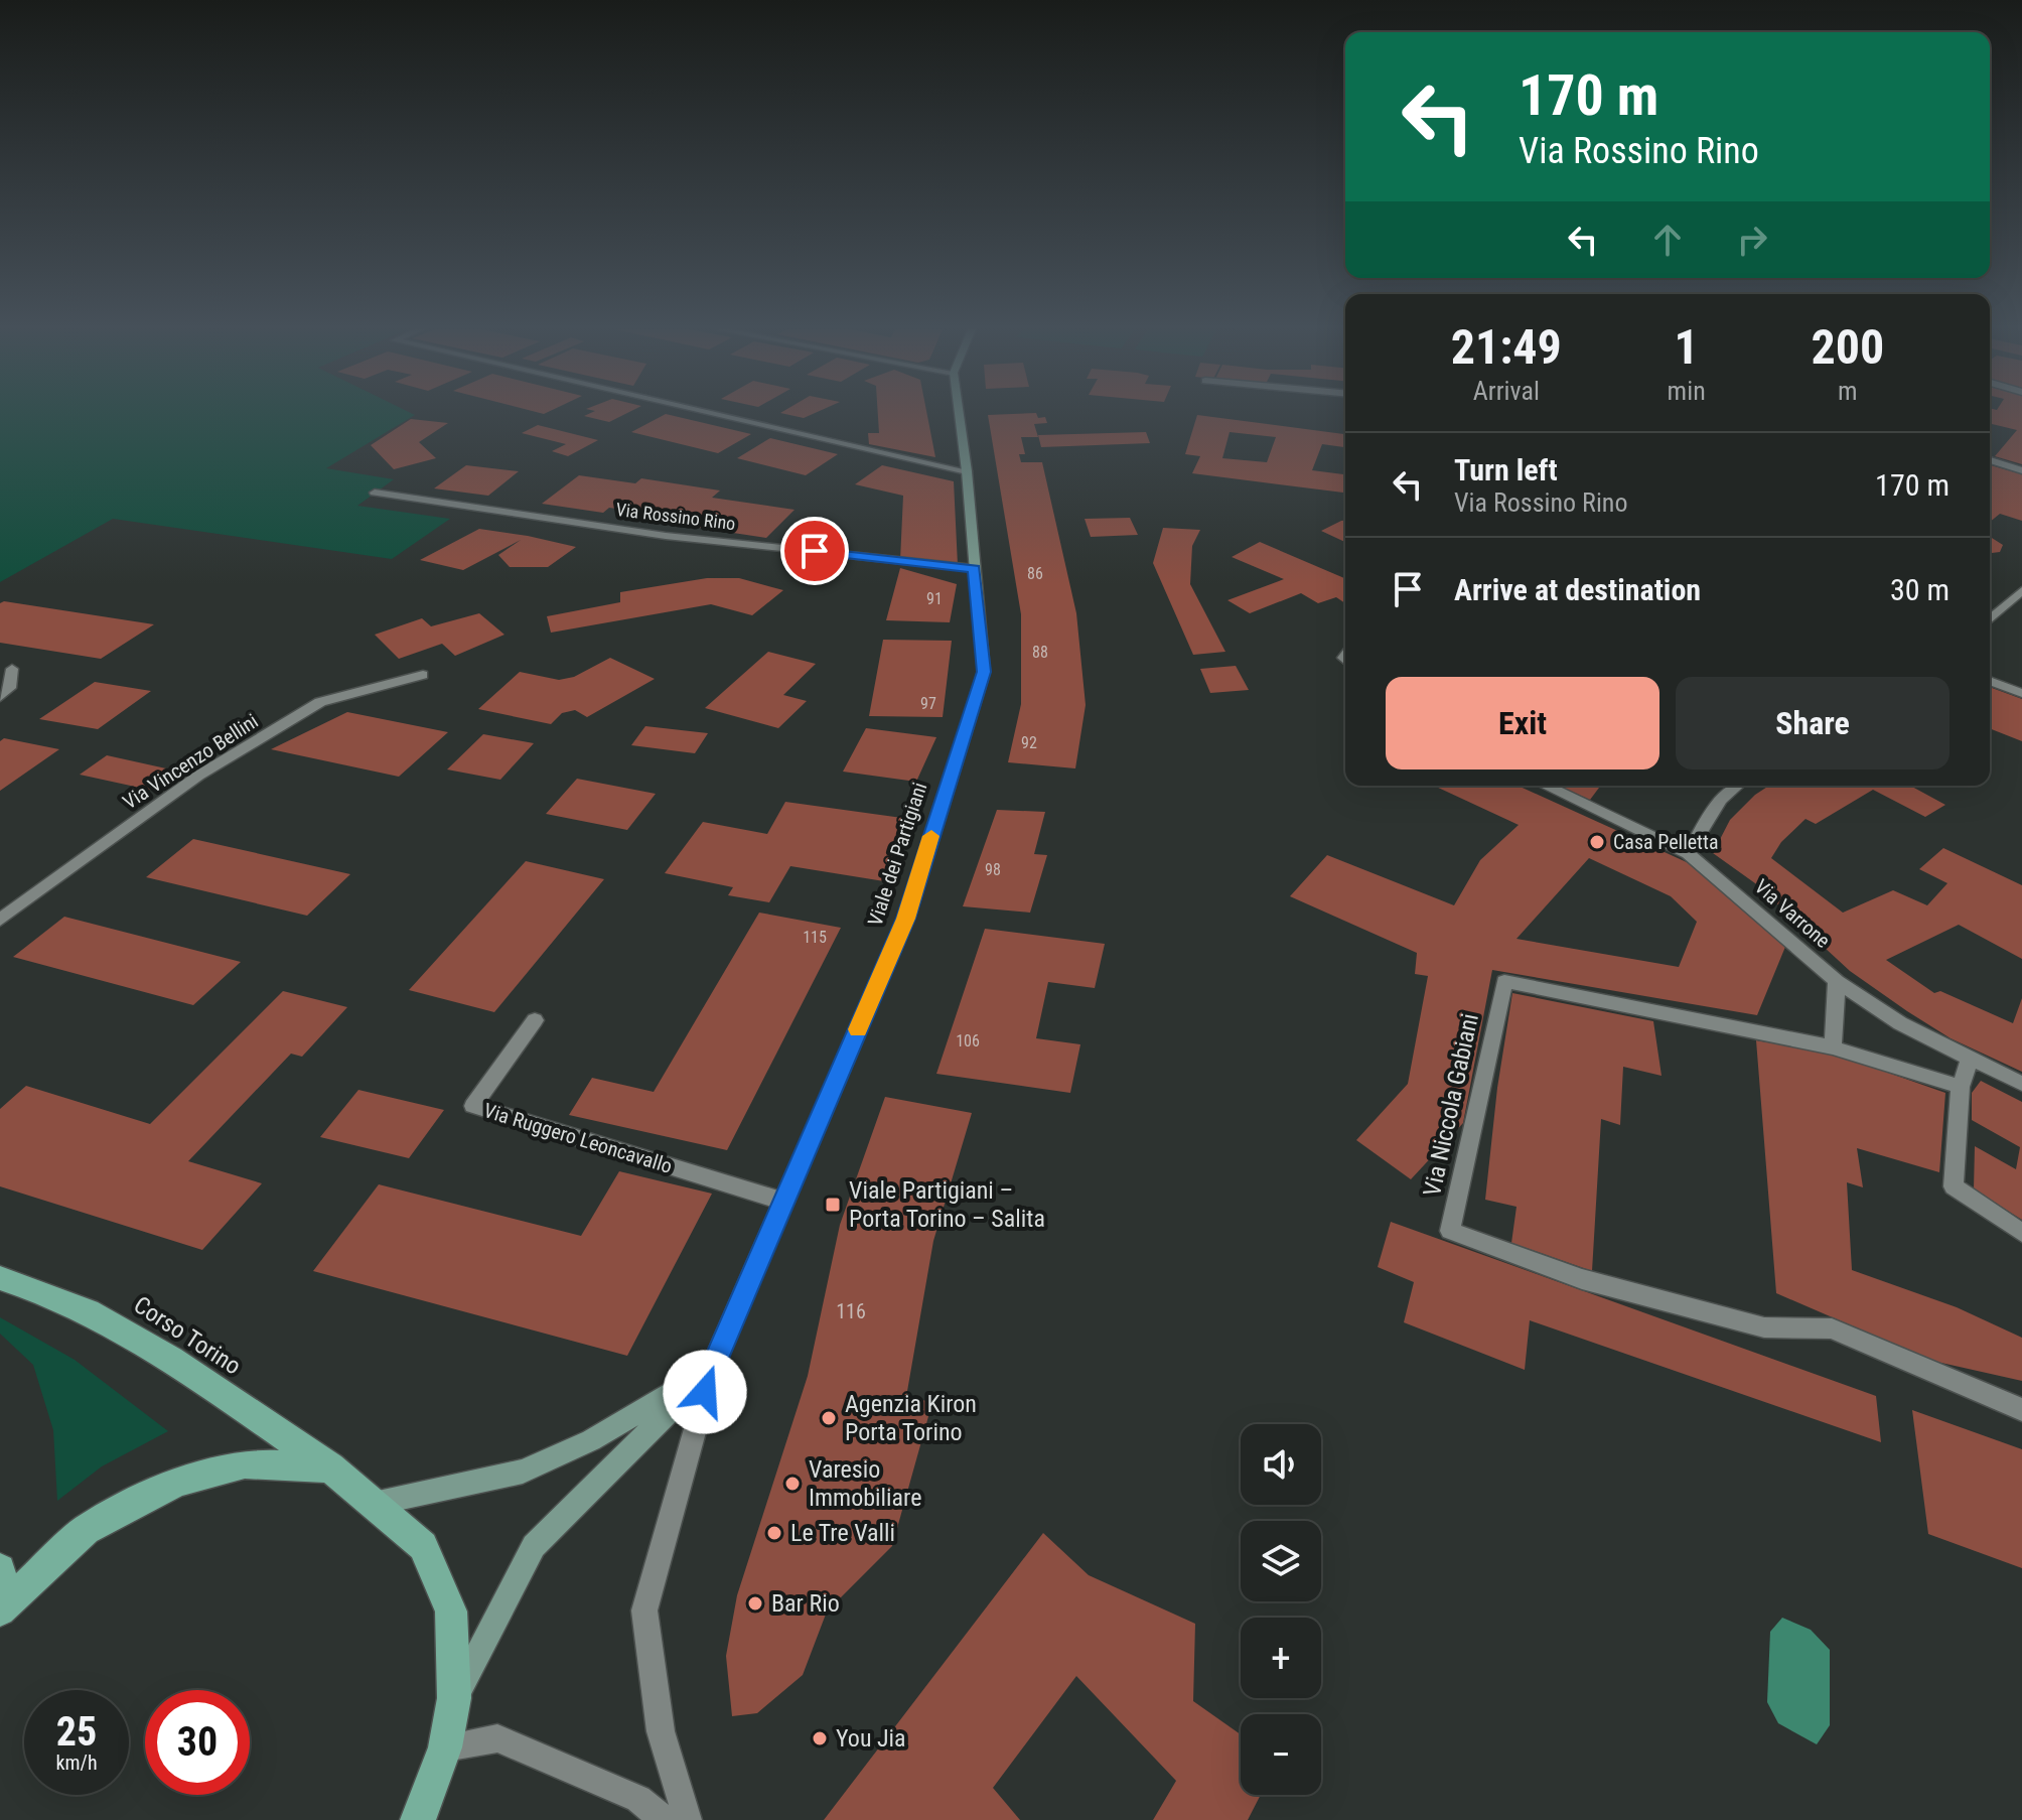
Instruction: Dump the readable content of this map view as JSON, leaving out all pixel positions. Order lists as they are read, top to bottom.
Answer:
{
  "streets": {
    "main road": ["Corso Torino"],
    "street": [
      "Via Rossino Rino",
      "Via Vincenzo Bellini",
      "Viale dei Partigiani",
      "Via Varrone",
      "Via Niccola Gabiani",
      "Via Ruggero Leoncavallo"
    ]
  },
  "crossings": [
    ["Via Rossino Rino", "Viale dei Partigiani"],
    ["Viale dei Partigiani", "Via Ruggero Leoncavallo"],
    ["Viale dei Partigiani", "Corso Torino"]
  ],
  "places": {
    "other": [
      "Casa Pelletta",
      "Agenzia Kiron Porta Torino",
      "Varesio Immobiliare",
      "Le Tre Valli",
      "Bar Rio",
      "You Jia"
    ],
    "transit": ["Viale Partigiani – Porta Torino – Salita"]
  },
  "house_numbers": [
    "86",
    "91",
    "88",
    "97",
    "92",
    "98",
    "115",
    "106",
    "116"
  ],
  "page": {
    "turn": ["170 m", "Via Rossino Rino"],
    "eta": [
      "21:49",
      "Arrival",
      "1",
      "min",
      "200",
      "m"
    ],
    "list": [
      {
        "name": "Turn left",
        "note": "Via Rossino Rino",
        "value": "170 m"
      },
      {
        "name": "Arrive at destination",
        "value": "30 m"
      }
    ],
    "buttons": ["Exit", "Share"],
    "map_buttons": ["+", "−"],
    "speed": "25 km/h",
    "limit": "30"
  }
}
